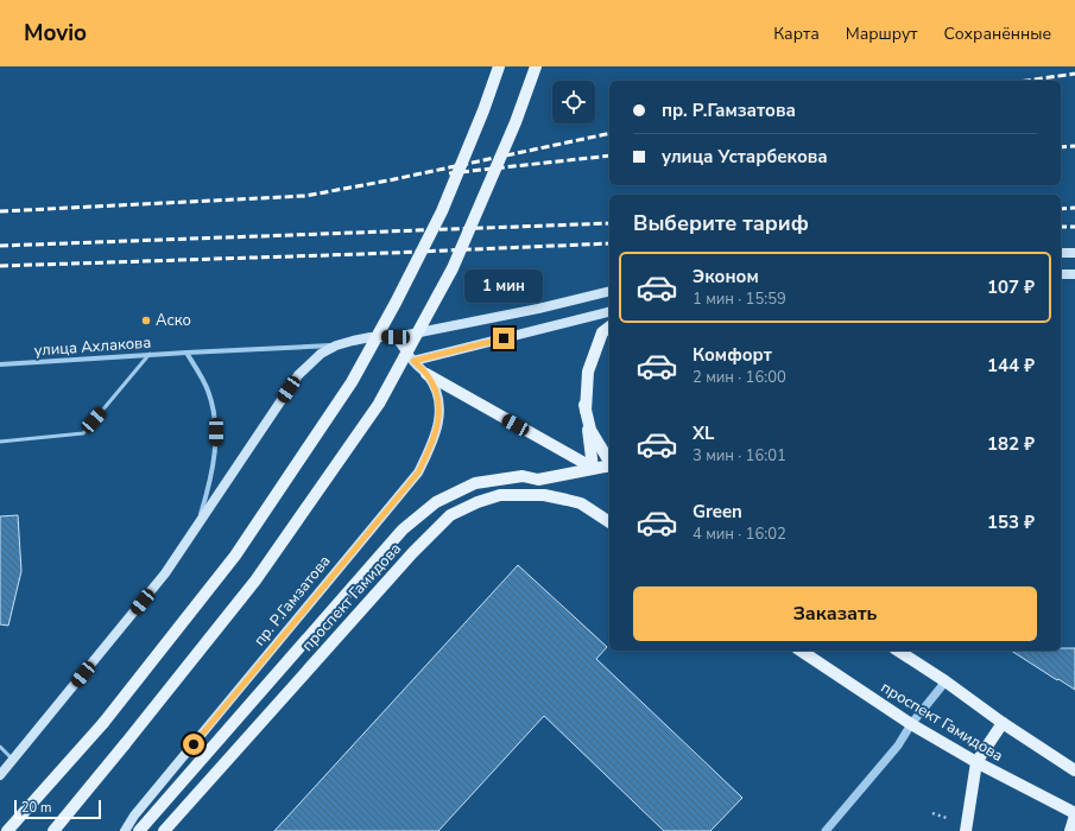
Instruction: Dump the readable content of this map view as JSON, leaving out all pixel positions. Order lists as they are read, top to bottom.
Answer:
{
  "streets": {
    "main road": ["проспект Гамидова", "пр. Р.Гамзатова"],
    "street": ["улица Ахлакова"]
  },
  "places": ["Аско"],
  "scale_bar": "20 m",
  "page": {
    "header": "Movio",
    "nav": ["Карта", "Маршрут", "Сохранённые"],
    "banner": ["пр. Р.Гамзатова", "улица Устарбекова"],
    "heading": "Выберите тариф",
    "list": [
      {
        "name": "Эконом",
        "note": "1 мин · 15:59",
        "value": "107 ₽"
      },
      {
        "name": "Комфорт",
        "note": "2 мин · 16:00",
        "value": "144 ₽"
      },
      {
        "name": "XL",
        "note": "3 мин · 16:01",
        "value": "182 ₽"
      },
      {
        "name": "Green",
        "note": "4 мин · 16:02",
        "value": "153 ₽"
      }
    ],
    "bubble": "1 мин",
    "buttons": "Заказать",
    "scale": "20 m"
  }
}
